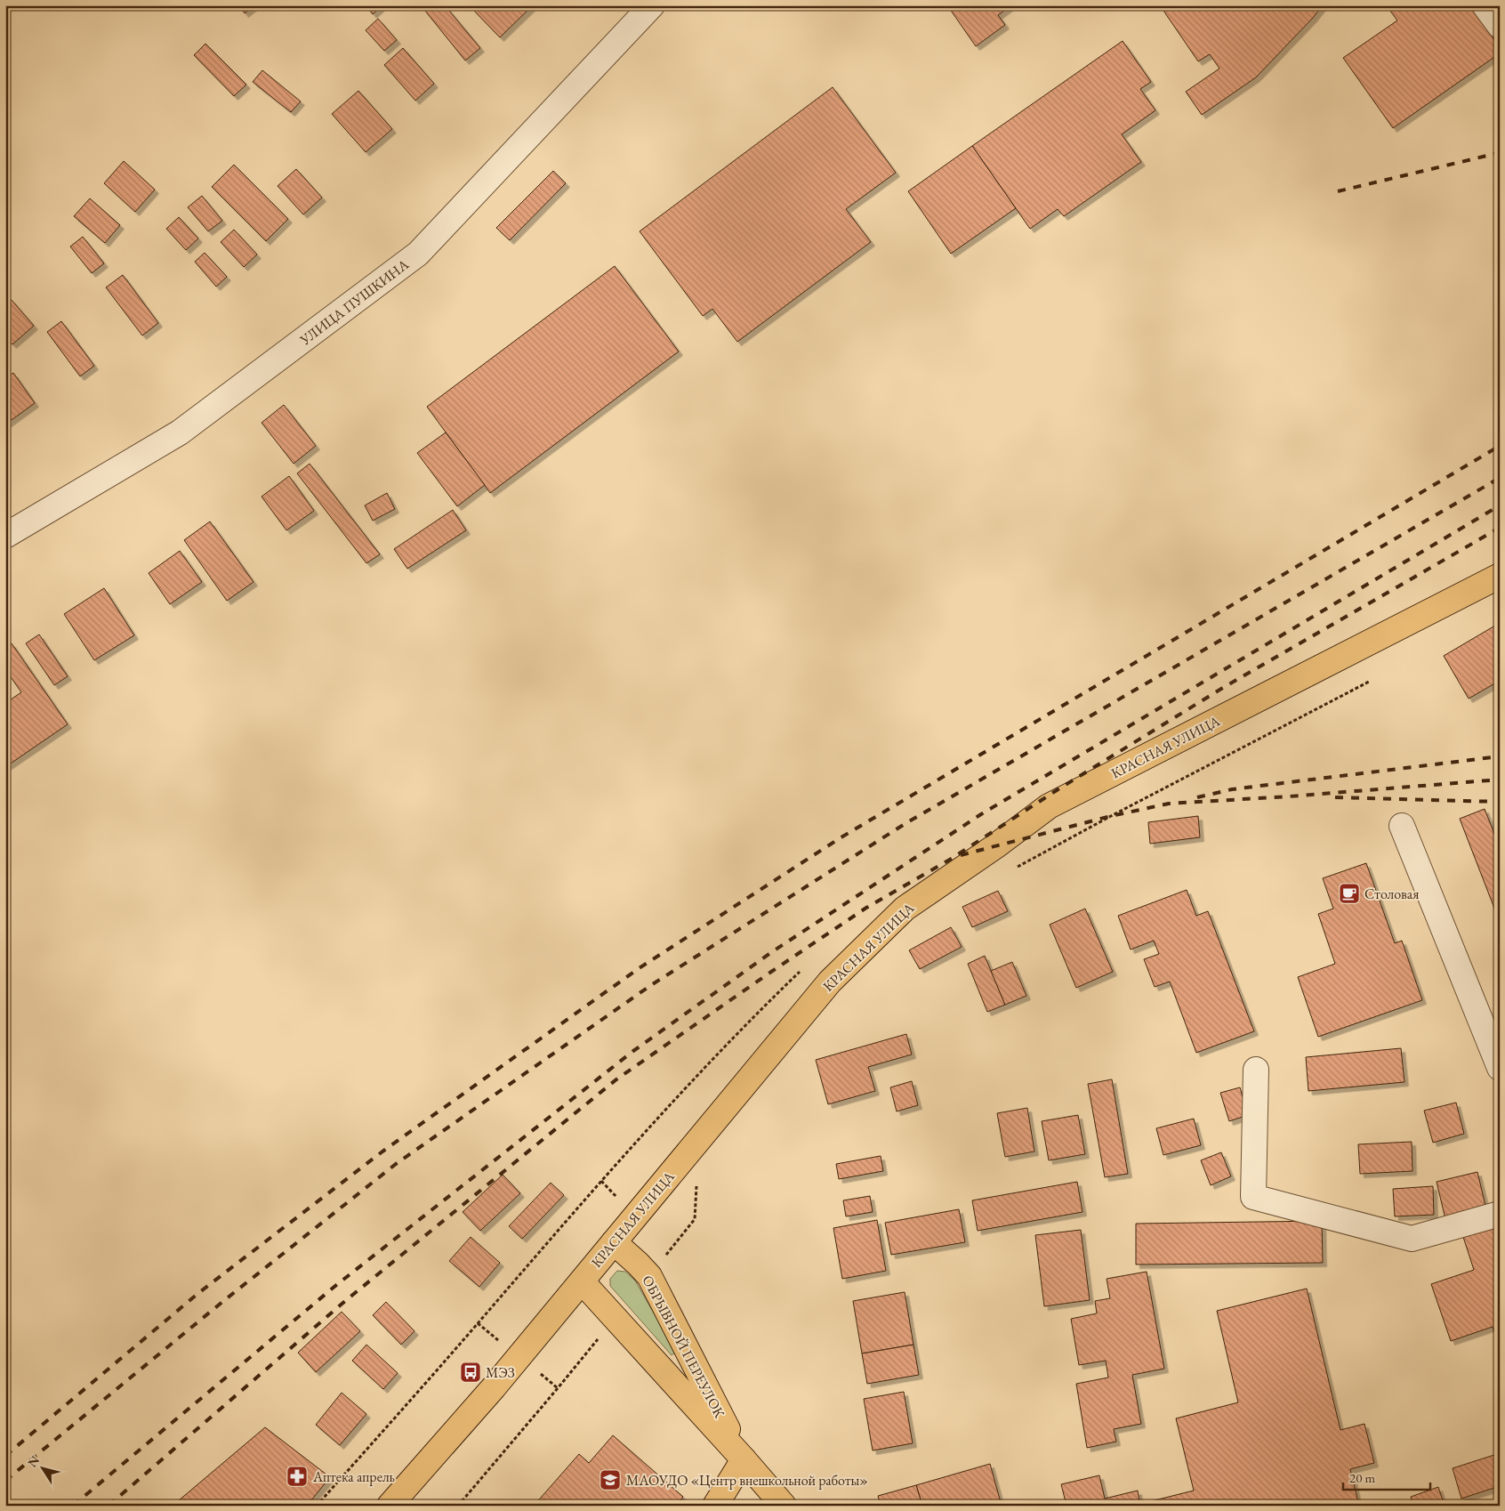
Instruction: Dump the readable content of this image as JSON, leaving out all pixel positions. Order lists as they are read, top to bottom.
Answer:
{
  "streets": {
    "main road": ["КРАСНАЯ УЛИЦА", "ОБРЫВНОЙ ПЕРЕУЛОК"],
    "street": ["УЛИЦА ПУШКИНА"]
  },
  "crossings": [
    ["КРАСНАЯ УЛИЦА", "ОБРЫВНОЙ ПЕРЕУЛОК"]
  ],
  "places": {
    "cafe": ["Столовая"],
    "bus stop": ["МЭЗ"],
    "pharmacy": ["Аптека апрель"],
    "school or university": ["МАОУДО «Центр внешкольной работы»"]
  },
  "scale_bar": "20 m",
  "north": "top left"
}
